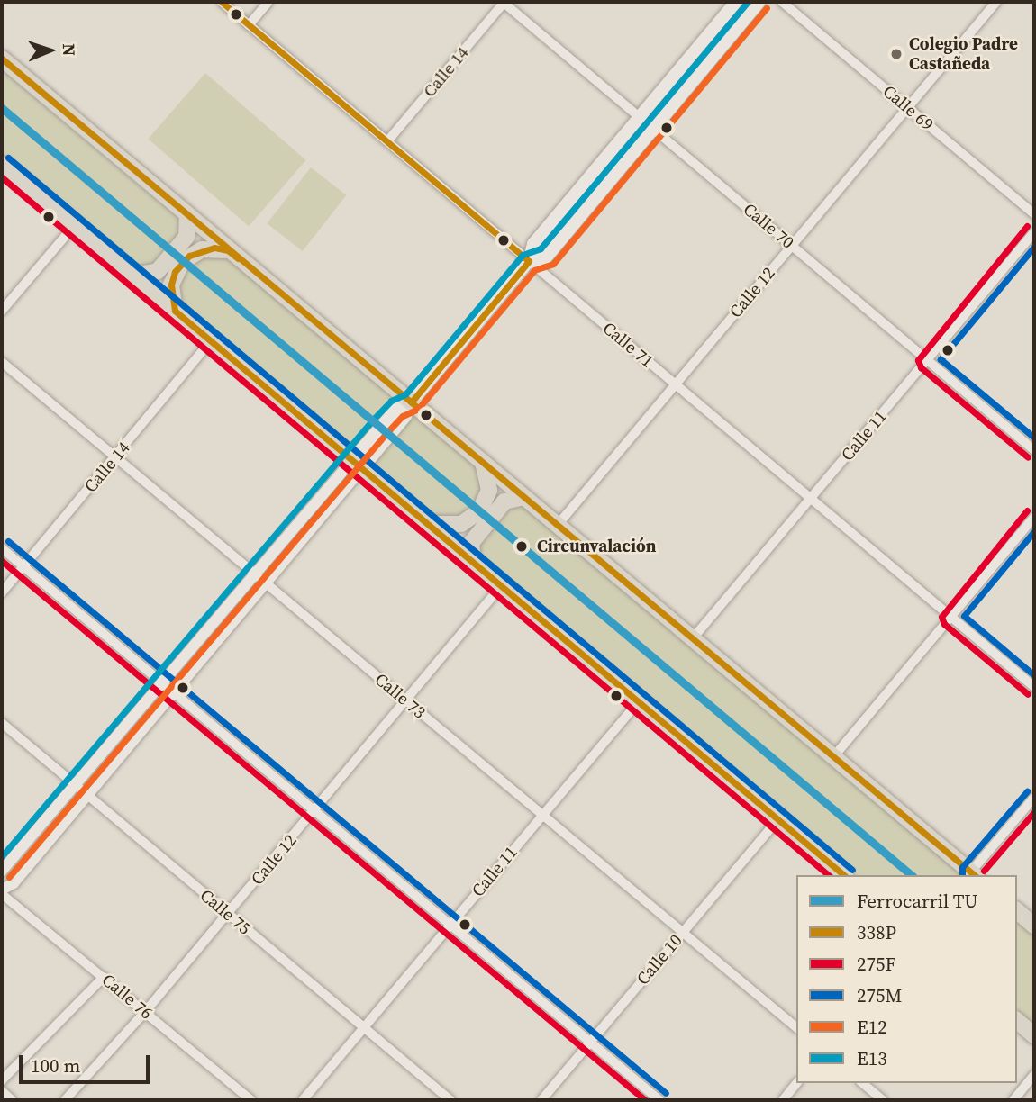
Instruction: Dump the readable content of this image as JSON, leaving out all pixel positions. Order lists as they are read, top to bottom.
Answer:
{
  "streets": {
    "street": [
      "Calle 14",
      "Calle 69",
      "Calle 70",
      "Calle 12",
      "Calle 71",
      "Calle 11",
      "Calle 73",
      "Calle 75",
      "Calle 10",
      "Calle 76"
    ]
  },
  "crossings": [
    ["Calle 14", "Calle 70"],
    ["Calle 14", "Calle 71"],
    ["Calle 14", "Calle 73"],
    ["Calle 69", "Calle 12"],
    ["Calle 70", "Calle 12"],
    ["Calle 70", "Calle 11"],
    ["Calle 12", "Calle 71"],
    ["Calle 12", "Calle 73"],
    ["Calle 12", "Calle 75"],
    ["Calle 12", "Calle 76"],
    ["Calle 71", "Calle 11"],
    ["Calle 11", "Calle 73"],
    ["Calle 11", "Calle 75"],
    ["Calle 73", "Calle 10"]
  ],
  "places": ["Colegio Padre Castañeda", "Circunvalación"],
  "lines": [
    "transit line 338P",
    "transit line E13",
    "transit line E12",
    "rail line TU",
    "transit line 275M",
    "transit line 275F"
  ],
  "legend": [
    "Ferrocarril TU",
    "338P",
    "275F",
    "275M",
    "E12",
    "E13"
  ],
  "scale_bar": "100 m",
  "north": "right"
}
